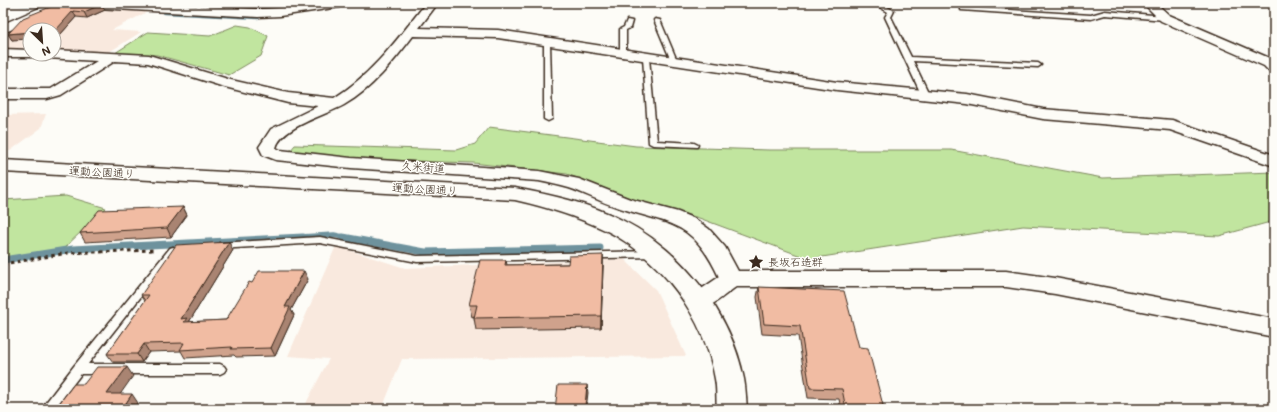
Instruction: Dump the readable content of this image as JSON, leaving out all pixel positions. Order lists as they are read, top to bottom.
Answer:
{
  "streets": {
    "street": ["久米街道", "運動公園通り"]
  },
  "places": {
    "place": ["長坂石造群"]
  },
  "north": "bottom right"
}
